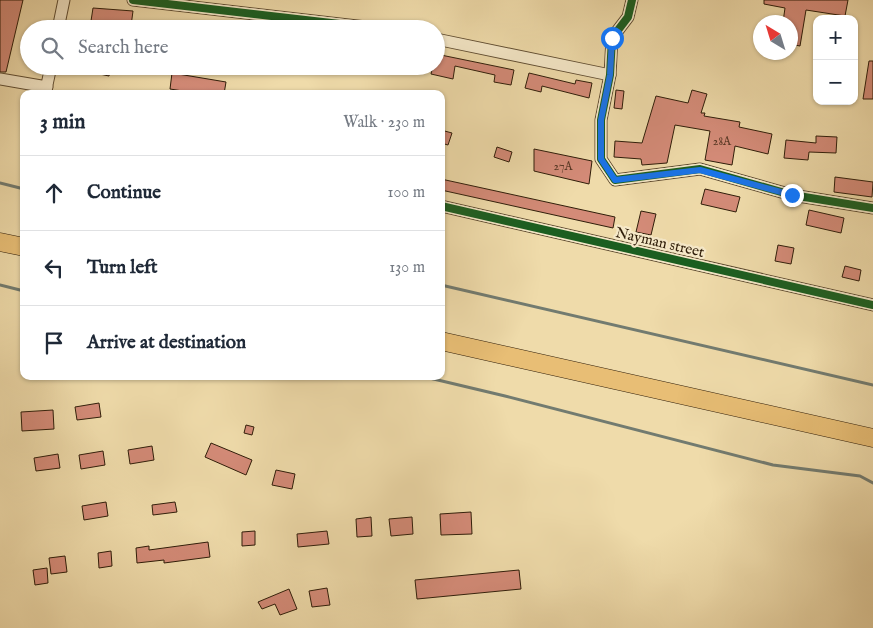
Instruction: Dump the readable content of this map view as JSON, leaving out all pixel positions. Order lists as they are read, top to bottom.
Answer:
{
  "streets": {
    "street": ["Nayman street"]
  },
  "house_numbers": ["28A", "27A"],
  "north": "top left",
  "page": {
    "map_buttons": ["+", "−"],
    "search": "Search here",
    "heading": ["3 min", "Walk · 230 m"],
    "list": [
      ["Continue", "100 m"],
      ["Turn left", "130 m"],
      "Arrive at destination"
    ]
  }
}
